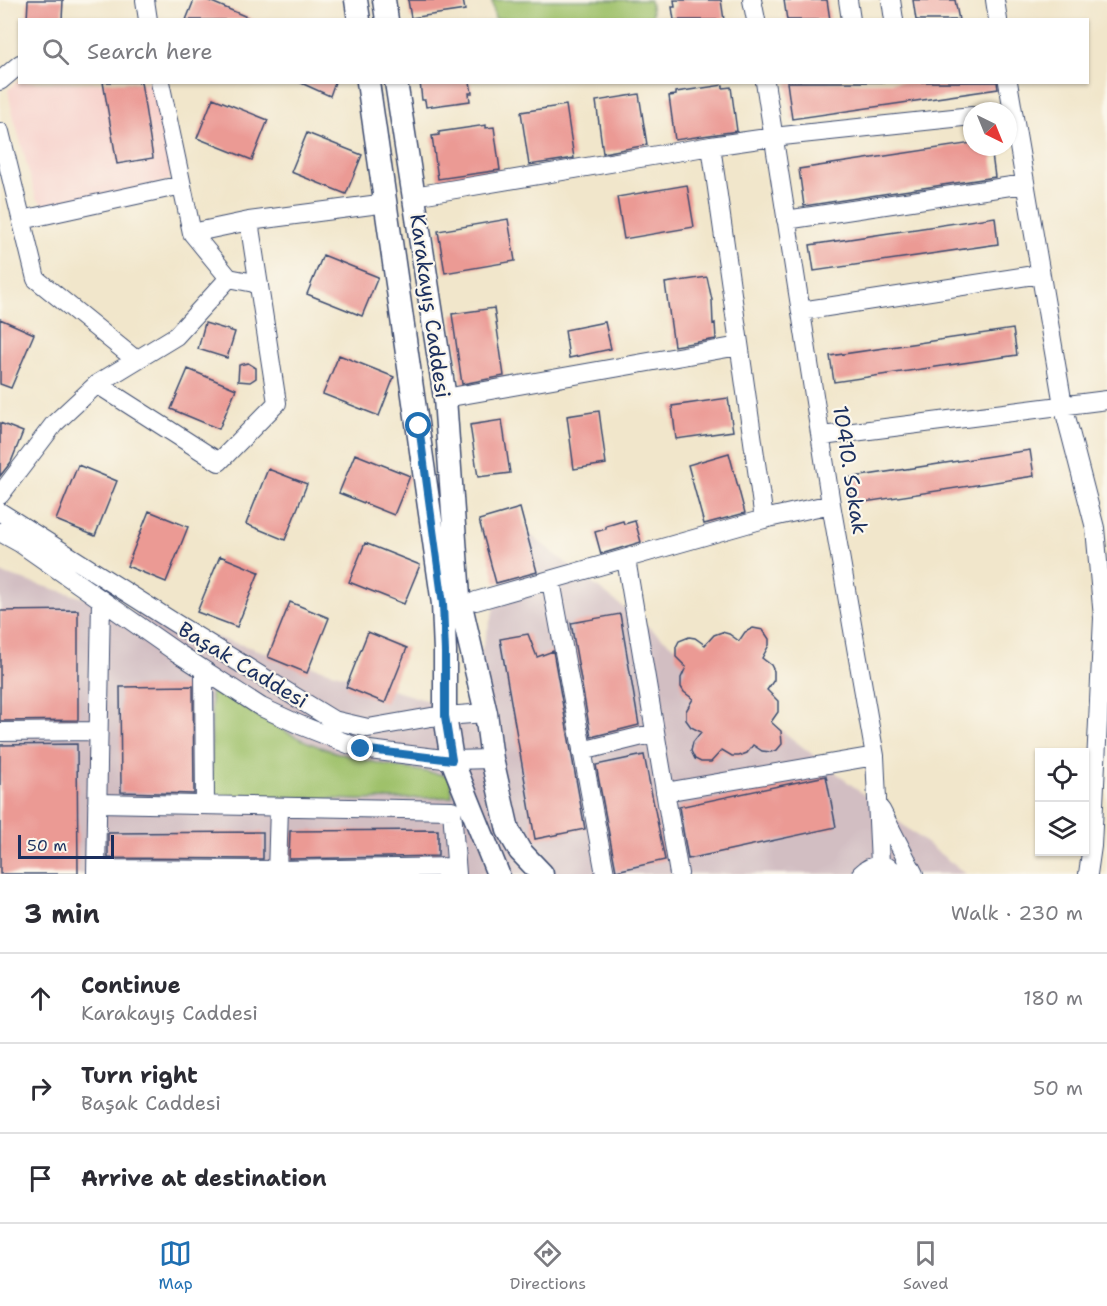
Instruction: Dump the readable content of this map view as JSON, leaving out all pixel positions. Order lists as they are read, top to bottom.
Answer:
{
  "streets": {
    "main road": ["Karakayış Caddesi"],
    "street": ["10410. Sokak", "Başak Caddesi"]
  },
  "crossings": [
    ["Karakayış Caddesi", "Başak Caddesi"]
  ],
  "scale_bar": "50 m",
  "north": "bottom right",
  "page": {
    "search": "Search here",
    "scale": "50 m",
    "heading": ["3 min", "Walk · 230 m"],
    "list": [
      ["Continue", "Karakayış Caddesi", "180 m"],
      ["Turn right", "Başak Caddesi", "50 m"],
      "Arrive at destination"
    ],
    "nav": ["Map", "Directions", "Saved"]
  }
}
